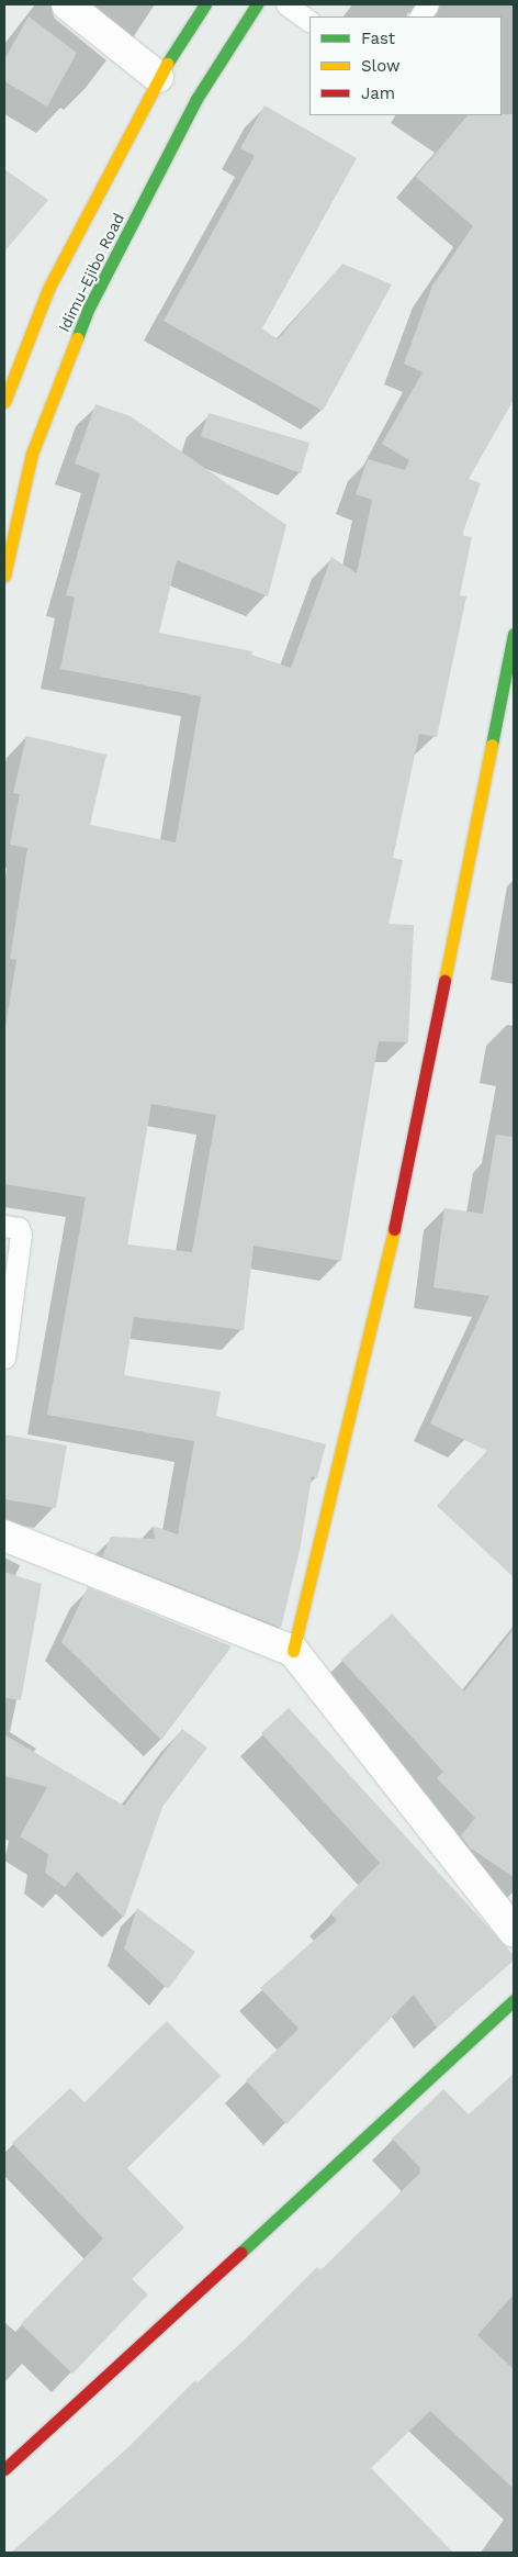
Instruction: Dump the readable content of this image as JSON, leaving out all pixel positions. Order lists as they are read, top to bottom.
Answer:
{
  "streets": {
    "street": ["Idimu-Ejibo Road"]
  },
  "legend": ["Fast", "Slow", "Jam"]
}
